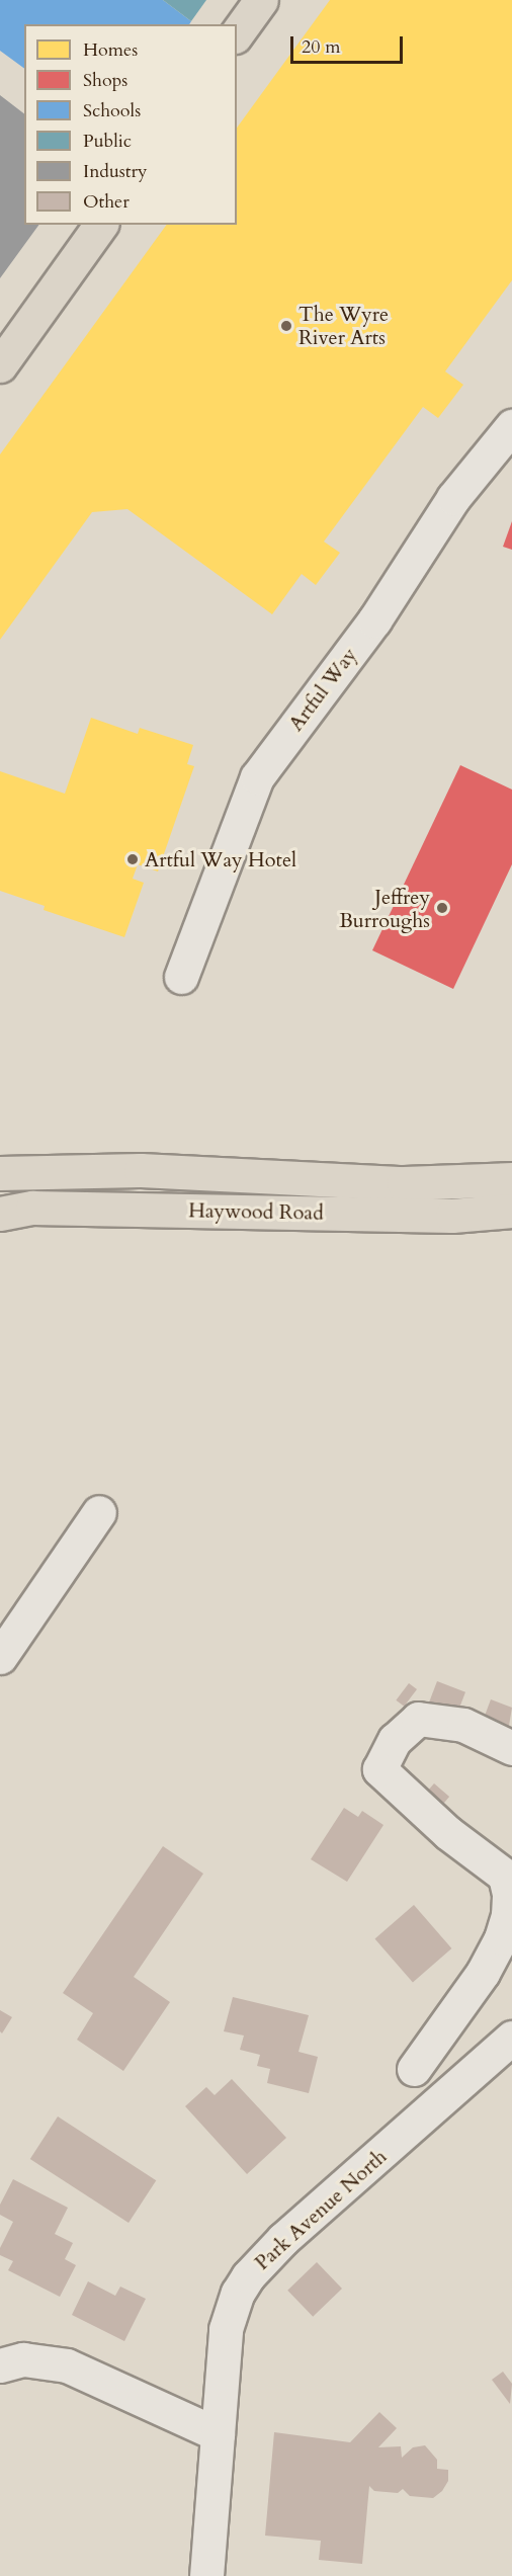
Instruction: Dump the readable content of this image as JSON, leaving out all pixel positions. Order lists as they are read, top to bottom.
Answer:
{
  "streets": {
    "main road": ["Haywood Road"],
    "street": ["Artful Way", "Park Avenue North"]
  },
  "places": ["The Wyre River Arts", "Artful Way Hotel", "Jeffrey Burroughs"],
  "legend": [
    "Homes",
    "Shops",
    "Schools",
    "Public",
    "Industry",
    "Other"
  ],
  "scale_bar": "20 m"
}
